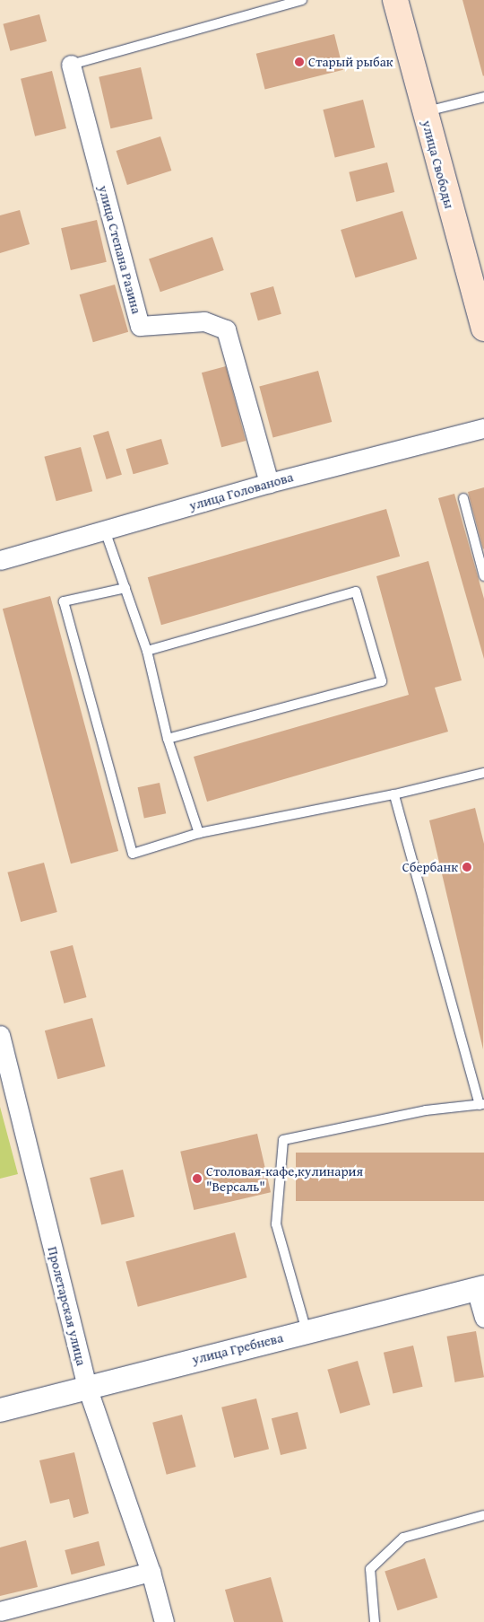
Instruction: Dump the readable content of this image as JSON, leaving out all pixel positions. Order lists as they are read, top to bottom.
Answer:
{
  "streets": {
    "main road": ["улица Свободы"],
    "street": [
      "улица Степана Разина",
      "улица Голованова",
      "Пролетарская улица",
      "улица Гребнева"
    ]
  },
  "crossings": [
    ["улица Степана Разина", "улица Голованова"],
    ["Пролетарская улица", "улица Гребнева"]
  ],
  "places": ["Старый рыбак", "Сбербанк", "Столовая-кафе,кулинария \"Версаль\""]
}
